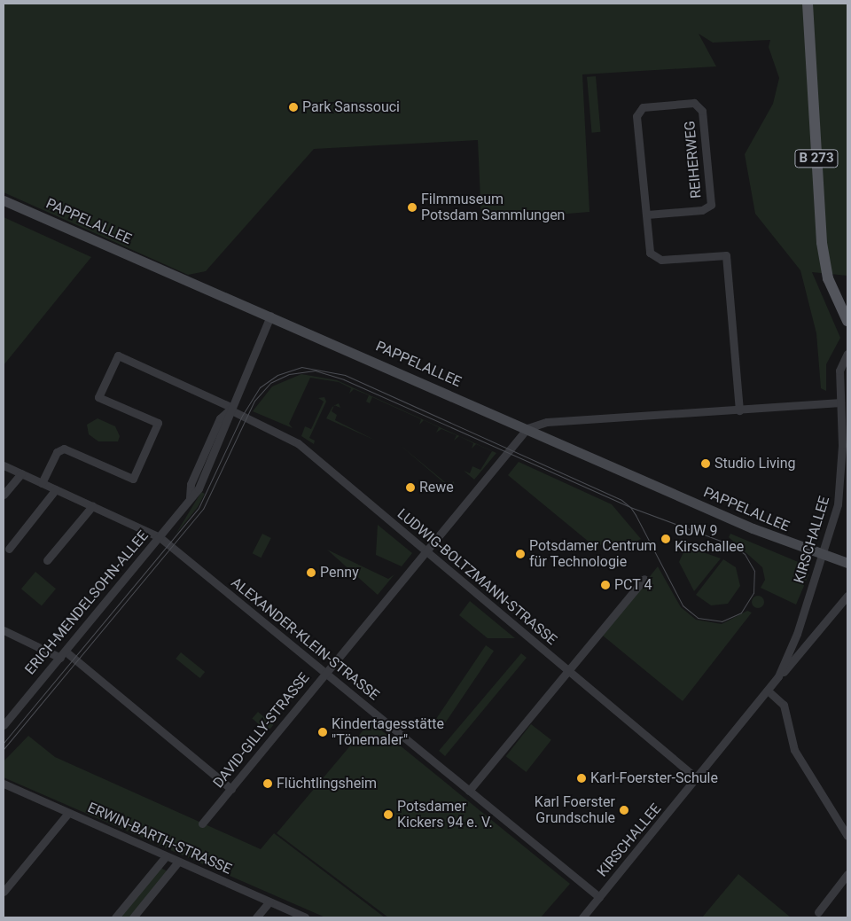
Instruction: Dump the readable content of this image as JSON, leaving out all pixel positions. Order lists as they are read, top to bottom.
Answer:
{
  "streets": {
    "main road": ["B 273"],
    "street": [
      "REIHERWEG",
      "PAPPELALLEE",
      "KIRSCHALLEE",
      "LUDWIG-BOLTZMANN-STRASSE",
      "ERICH-MENDELSOHN-ALLEE",
      "ALEXANDER-KLEIN-STRASSE",
      "DAVID-GILLY-STRASSE",
      "ERWIN-BARTH-STRASSE"
    ]
  },
  "crossings": [
    ["PAPPELALLEE", "KIRSCHALLEE"],
    ["PAPPELALLEE", "ERICH-MENDELSOHN-ALLEE"],
    ["PAPPELALLEE", "DAVID-GILLY-STRASSE"],
    ["KIRSCHALLEE", "LUDWIG-BOLTZMANN-STRASSE"],
    ["KIRSCHALLEE", "ALEXANDER-KLEIN-STRASSE"],
    ["LUDWIG-BOLTZMANN-STRASSE", "ERICH-MENDELSOHN-ALLEE"],
    ["LUDWIG-BOLTZMANN-STRASSE", "ALEXANDER-KLEIN-STRASSE"],
    ["LUDWIG-BOLTZMANN-STRASSE", "DAVID-GILLY-STRASSE"],
    ["ERICH-MENDELSOHN-ALLEE", "ALEXANDER-KLEIN-STRASSE"],
    ["ALEXANDER-KLEIN-STRASSE", "DAVID-GILLY-STRASSE"]
  ],
  "places": [
    "Park Sanssouci",
    "Filmmuseum Potsdam Sammlungen",
    "Studio Living",
    "Rewe",
    "GUW 9 Kirschallee",
    "Potsdamer Centrum für Technologie",
    "Penny",
    "PCT 4",
    "Kindertagesstätte \"Tönemaler\"",
    "Karl-Foerster-Schule",
    "Flüchtlingsheim",
    "Karl Foerster Grundschule",
    "Potsdamer Kickers 94 e. V."
  ]
}
